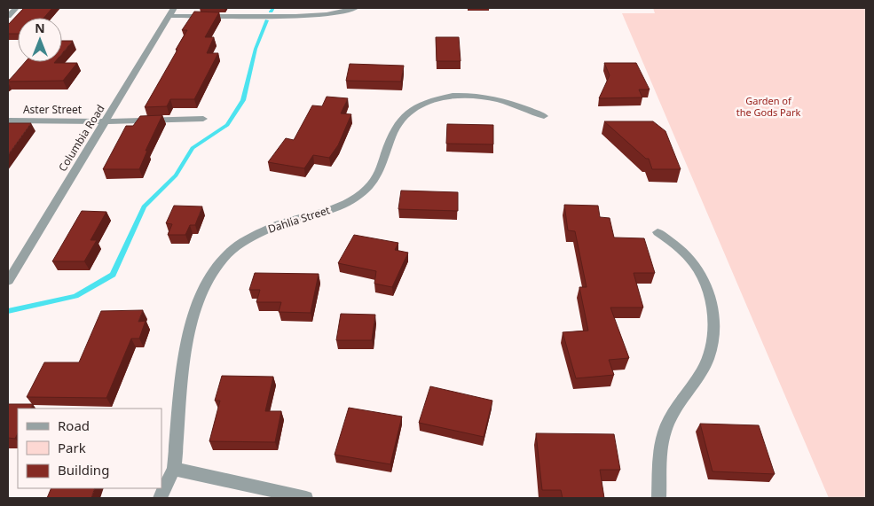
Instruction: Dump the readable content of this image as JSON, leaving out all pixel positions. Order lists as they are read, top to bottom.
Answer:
{
  "streets": {
    "street": ["Aster Street", "Columbia Road", "Dahlia Street"]
  },
  "crossings": [
    ["Aster Street", "Columbia Road"]
  ],
  "parks": ["Garden of the Gods Park"],
  "legend": ["Road", "Park", "Building"],
  "north": "top"
}
